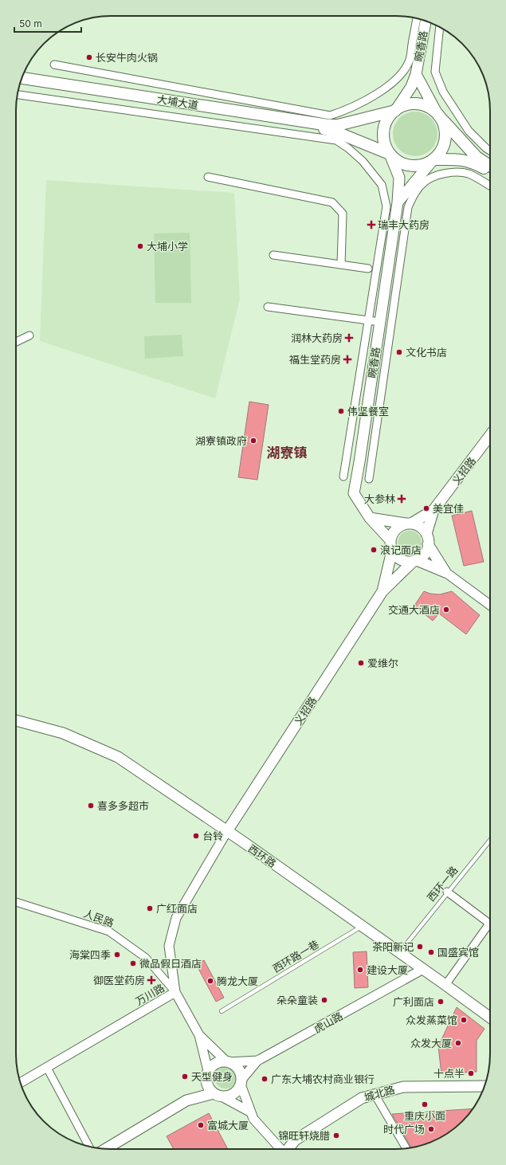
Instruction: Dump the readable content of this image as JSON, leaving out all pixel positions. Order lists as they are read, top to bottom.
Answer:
{
  "streets": {
    "main road": [
      "畹香路",
      "大埔大道",
      "义招路",
      "西环路",
      "城北路"
    ],
    "street": ["人民路", "万川路", "虎山路"],
    "lane": ["西环一路", "西环路一巷"]
  },
  "crossings": [
    ["义招路", "西环路"],
    ["义招路", "万川路"],
    ["西环路", "西环路一巷"],
    ["西环路", "万川路"],
    ["西环路", "虎山路"],
    ["人民路", "万川路"]
  ],
  "districts": ["湖寮镇"],
  "places": {
    "other": [
      "长安牛肉火锅",
      "大埔小学",
      "文化书店",
      "伟坚餐室",
      "湖寮镇政府",
      "美宜佳",
      "浪记面店",
      "交通大酒店",
      "爱维尔",
      "喜多多超市",
      "台铃",
      "广红面店",
      "茶阳新记",
      "国盛宾馆",
      "海棠四季",
      "微品假日酒店",
      "建设大厦",
      "腾龙大厦",
      "朵朵童装",
      "广利面店",
      "众发蒸菜馆",
      "众发大厦",
      "十点半",
      "天型健身",
      "广东大埔农村商业银行",
      "重庆小面",
      "富城大厦",
      "时代广场",
      "锦旺轩烧腊"
    ],
    "health": [
      "瑞丰大药房",
      "润林大药房",
      "福生堂药房",
      "大参林",
      "御医堂药房"
    ]
  },
  "scale_bar": "50 m"
}
